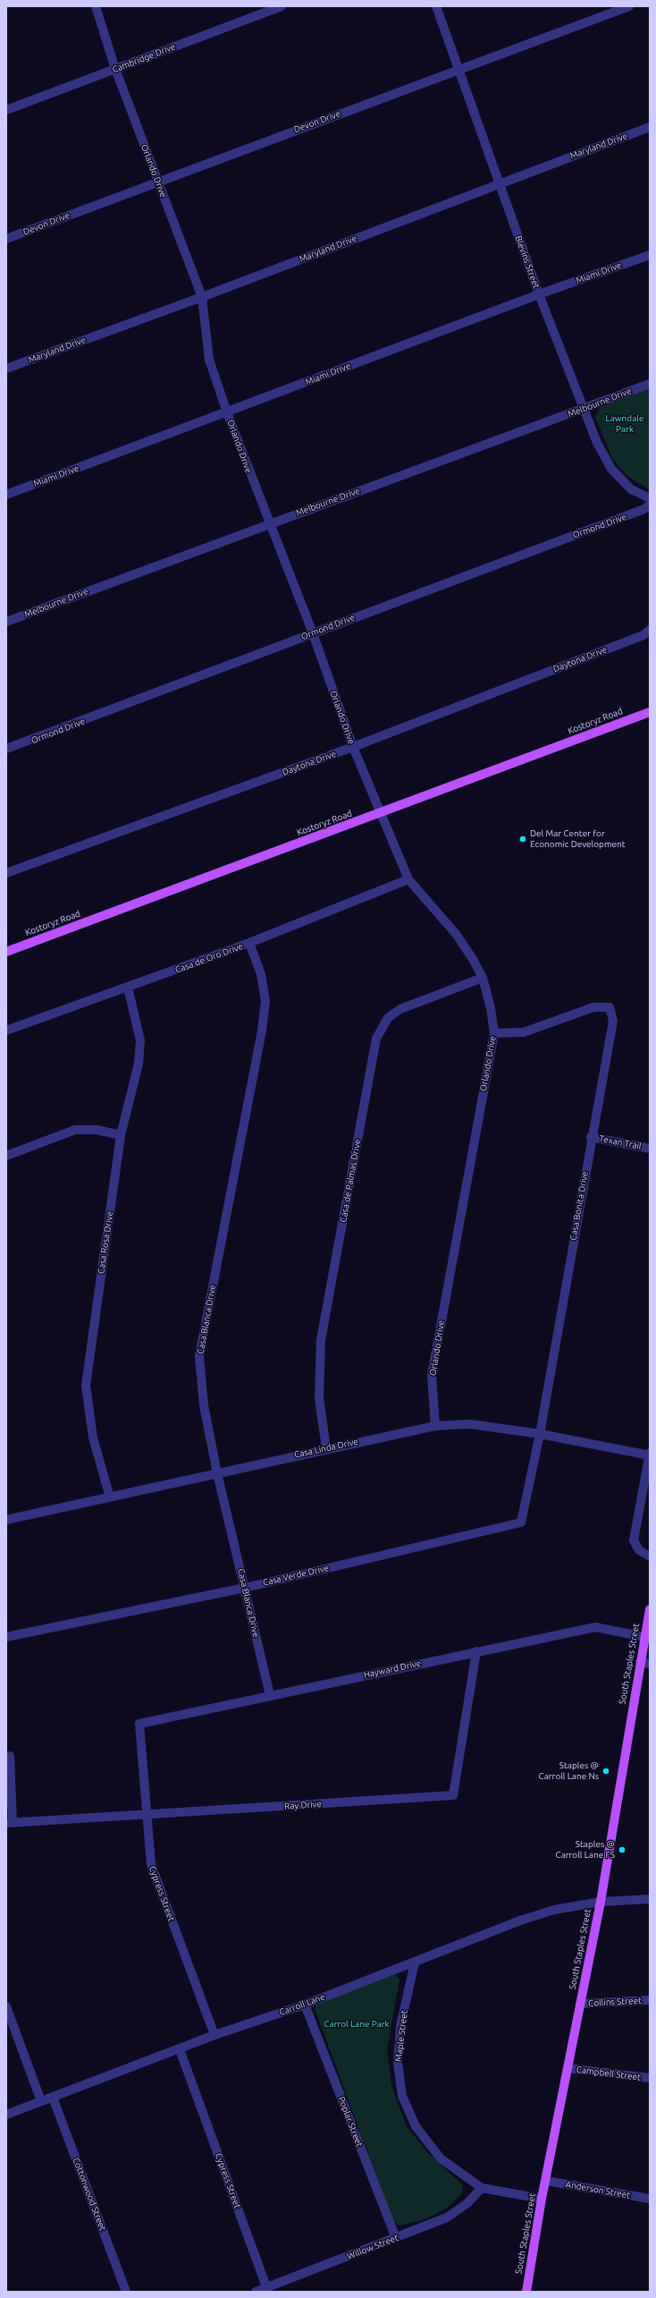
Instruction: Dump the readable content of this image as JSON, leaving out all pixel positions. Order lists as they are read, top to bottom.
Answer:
{
  "streets": {
    "main road": ["Kostoryz Road", "South Staples Street"],
    "street": [
      "Cambridge Drive",
      "Devon Drive",
      "Maryland Drive",
      "Orlando Drive",
      "Blevins Street",
      "Miami Drive",
      "Melbourne Drive",
      "Ormond Drive",
      "Daytona Drive",
      "Casa de Oro Drive",
      "Texan Trail",
      "Casa de Palmas Drive",
      "Casa Bonita Drive",
      "Casa Rosa Drive",
      "Casa Blanca Drive",
      "Casa Linda Drive",
      "Casa Verde Drive",
      "Hayward Drive",
      "Ray Drive",
      "Cypress Street",
      "Collins Street",
      "Carroll Lane",
      "Maple Street",
      "Campbell Street",
      "Poplar Street",
      "Anderson Street",
      "Cottonwood Street",
      "Willow Street"
    ]
  },
  "crossings": [
    ["Cambridge Drive", "Orlando Drive"],
    ["Devon Drive", "Orlando Drive"],
    ["Devon Drive", "Blevins Street"],
    ["Maryland Drive", "Orlando Drive"],
    ["Maryland Drive", "Blevins Street"],
    ["Orlando Drive", "Miami Drive"],
    ["Orlando Drive", "Melbourne Drive"],
    ["Orlando Drive", "Ormond Drive"],
    ["Orlando Drive", "Daytona Drive"],
    ["Orlando Drive", "Kostoryz Road"],
    ["Orlando Drive", "Casa de Oro Drive"],
    ["Orlando Drive", "Casa de Palmas Drive"],
    ["Orlando Drive", "Casa Bonita Drive"],
    ["Orlando Drive", "Casa Linda Drive"],
    ["Blevins Street", "Miami Drive"],
    ["Blevins Street", "Melbourne Drive"],
    ["Casa de Oro Drive", "Casa Rosa Drive"],
    ["Casa de Oro Drive", "Casa Blanca Drive"],
    ["Texan Trail", "Casa Bonita Drive"],
    ["Casa de Palmas Drive", "Casa Linda Drive"],
    ["Casa Bonita Drive", "Casa Linda Drive"],
    ["Casa Bonita Drive", "Casa Verde Drive"],
    ["Casa Rosa Drive", "Casa Linda Drive"],
    ["Casa Blanca Drive", "Casa Linda Drive"],
    ["Casa Blanca Drive", "Casa Verde Drive"],
    ["Casa Blanca Drive", "Hayward Drive"],
    ["South Staples Street", "Hayward Drive"],
    ["South Staples Street", "Collins Street"],
    ["South Staples Street", "Carroll Lane"],
    ["South Staples Street", "Maple Street"],
    ["South Staples Street", "Campbell Street"],
    ["South Staples Street", "Anderson Street"],
    ["Hayward Drive", "Ray Drive"],
    ["Hayward Drive", "Cypress Street"],
    ["Ray Drive", "Cypress Street"],
    ["Cypress Street", "Carroll Lane"],
    ["Cypress Street", "Willow Street"],
    ["Carroll Lane", "Maple Street"],
    ["Carroll Lane", "Poplar Street"],
    ["Carroll Lane", "Cottonwood Street"],
    ["Maple Street", "Willow Street"],
    ["Poplar Street", "Willow Street"]
  ],
  "parks": ["Lawndale Park", "Carrol Lane Park"],
  "places": ["Del Mar Center for Economic Development", "Staples @ Carroll Lane Ns", "Staples @ Carroll Lane FS"]
}
